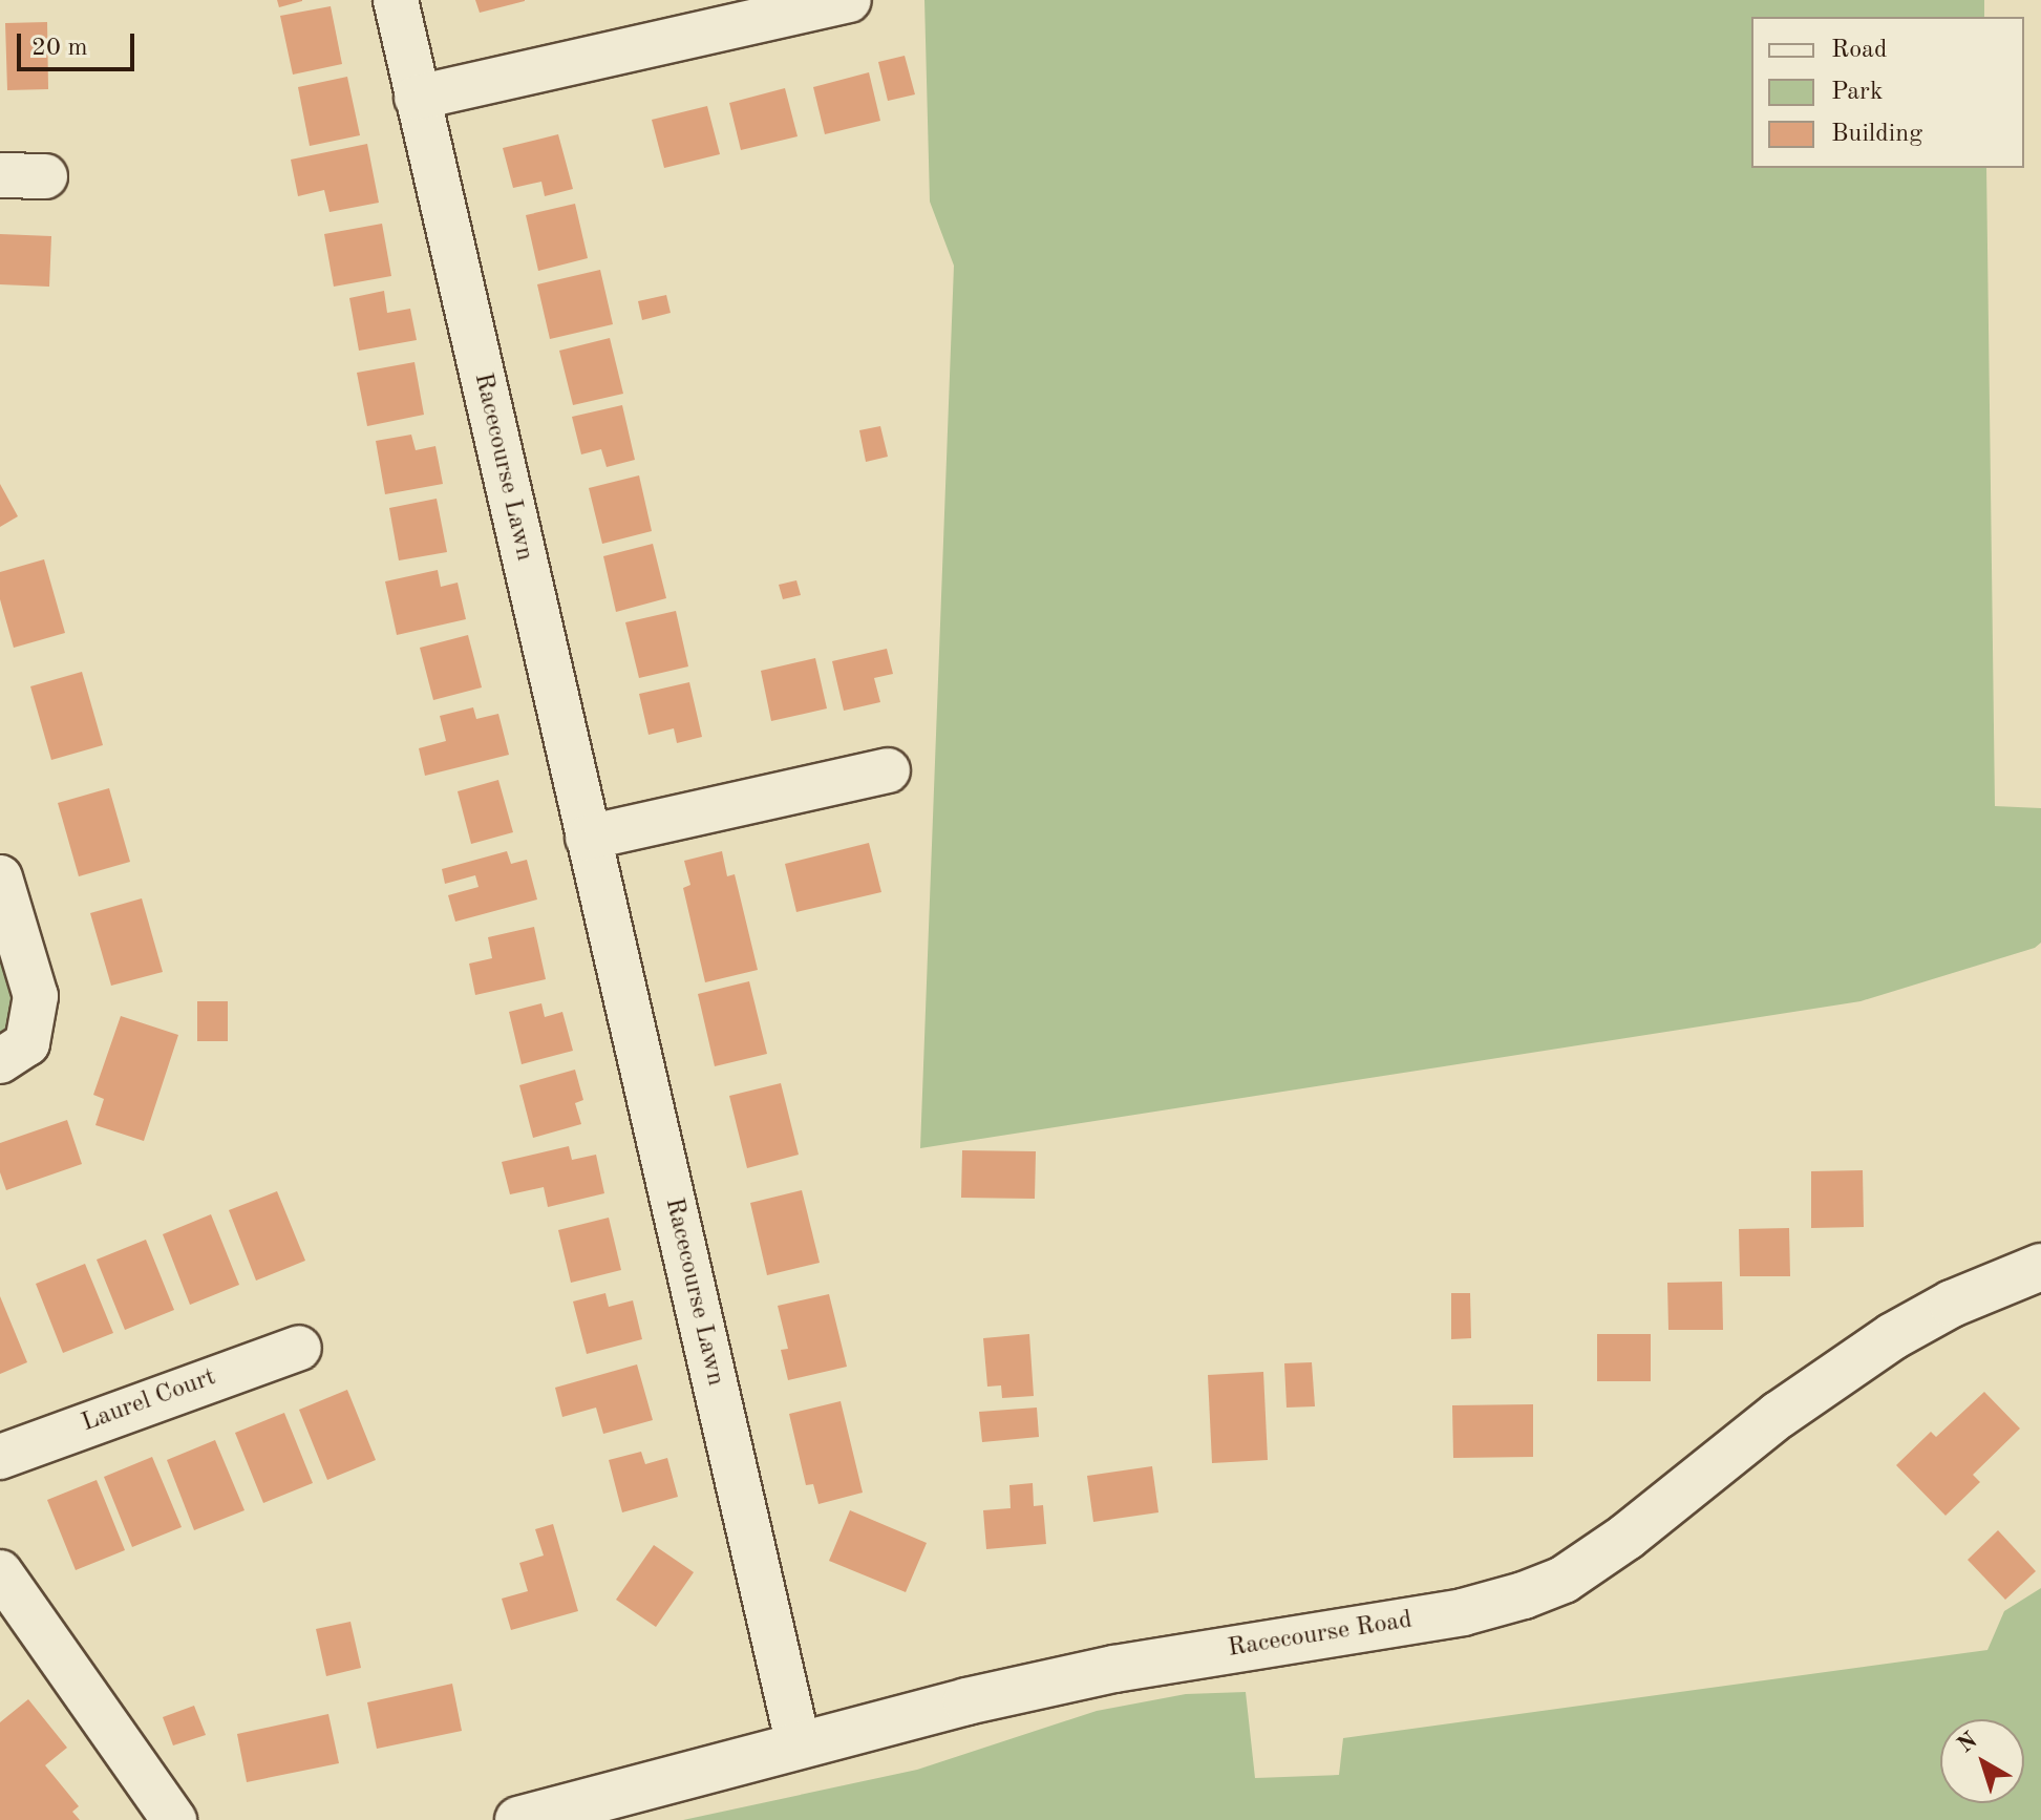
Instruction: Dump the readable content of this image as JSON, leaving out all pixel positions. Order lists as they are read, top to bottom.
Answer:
{
  "streets": {
    "street": ["Racecourse Lawn", "Laurel Court", "Racecourse Road"]
  },
  "crossings": [
    ["Racecourse Lawn", "Racecourse Road"]
  ],
  "legend": ["Road", "Park", "Building"],
  "scale_bar": "20 m",
  "north": "top left"
}
